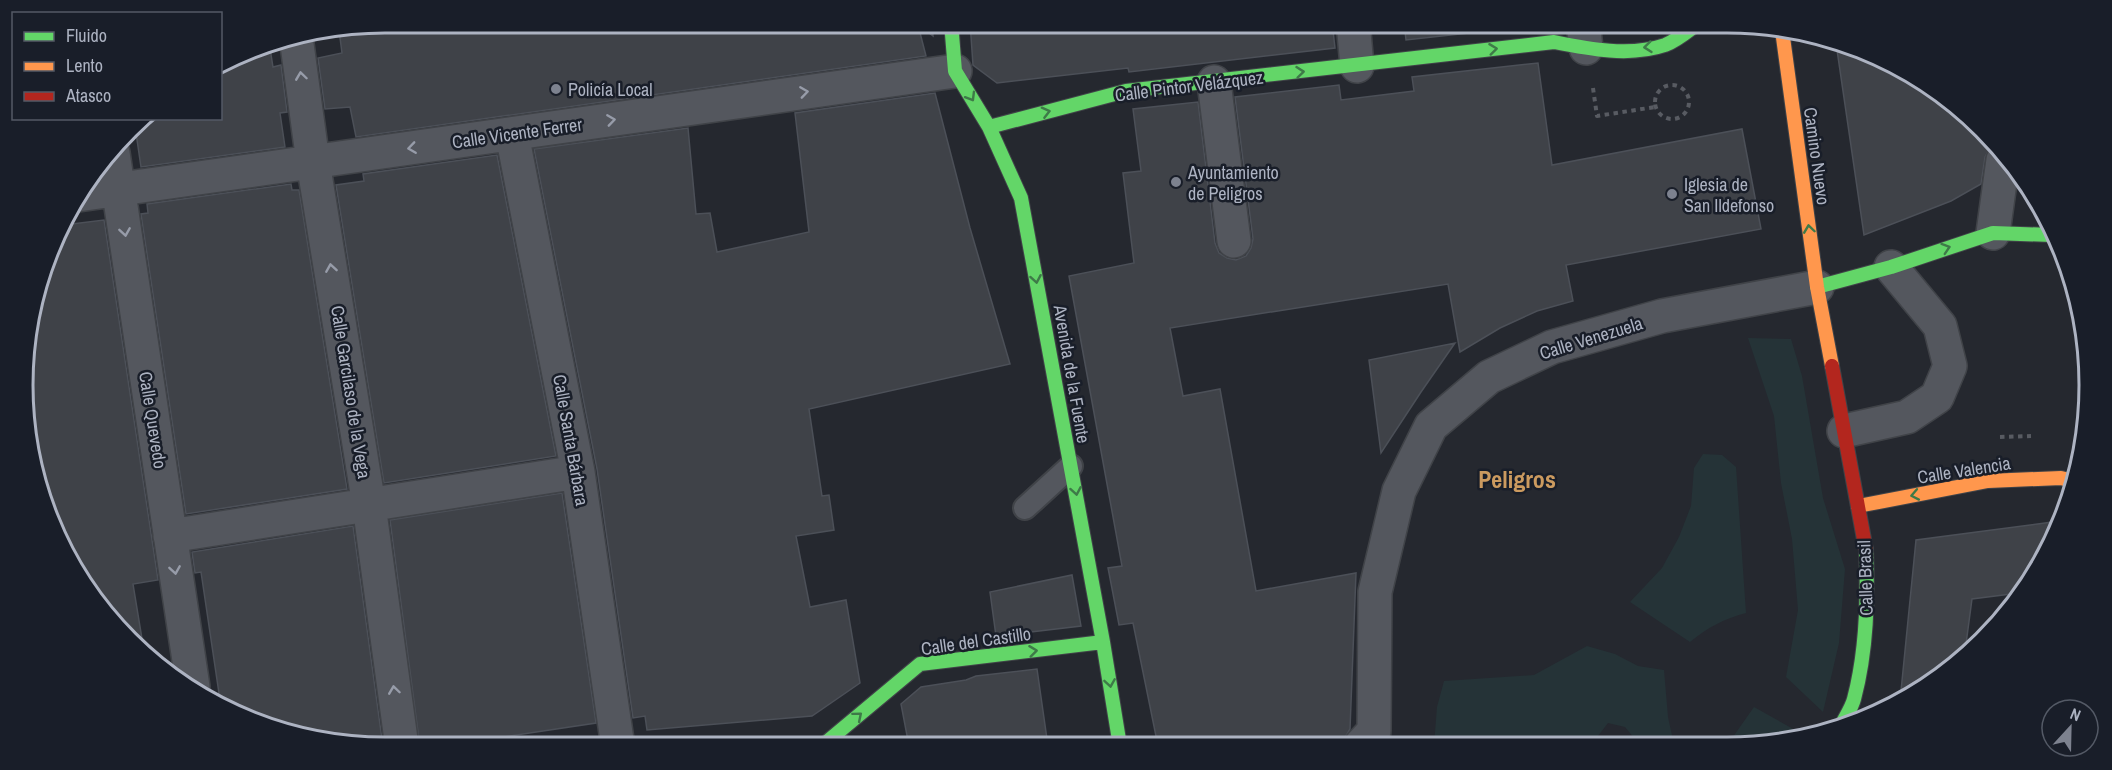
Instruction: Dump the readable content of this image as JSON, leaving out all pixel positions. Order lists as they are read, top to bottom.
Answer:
{
  "streets": {
    "street": [
      "Calle Pintor Velázquez",
      "Calle Vicente Ferrer",
      "Camino Nuevo",
      "Calle Venezuela",
      "Avenida de la Fuente",
      "Calle Garcilaso de la Vega",
      "Calle Quevedo",
      "Calle Santa Bárbara",
      "Calle Valencia",
      "Calle Brasil",
      "Calle del Castillo"
    ]
  },
  "crossings": [
    ["Calle Pintor Velázquez", "Avenida de la Fuente"],
    ["Calle Vicente Ferrer", "Avenida de la Fuente"],
    ["Calle Vicente Ferrer", "Calle Garcilaso de la Vega"],
    ["Calle Vicente Ferrer", "Calle Quevedo"],
    ["Calle Vicente Ferrer", "Calle Santa Bárbara"],
    ["Camino Nuevo", "Calle Venezuela"],
    ["Camino Nuevo", "Calle Brasil"],
    ["Calle Venezuela", "Calle Brasil"],
    ["Avenida de la Fuente", "Calle del Castillo"],
    ["Calle Valencia", "Calle Brasil"]
  ],
  "one_way": [
    "Camino Nuevo",
    "Avenida de la Fuente",
    "Calle Garcilaso de la Vega",
    "Calle Quevedo",
    "Calle Valencia",
    "Calle del Castillo"
  ],
  "districts": ["Peligros"],
  "places": ["Policía Local", "Ayuntamiento de Peligros", "Iglesia de San Ildefonso"],
  "legend": ["Fluido", "Lento", "Atasco"],
  "north": "top"
}
